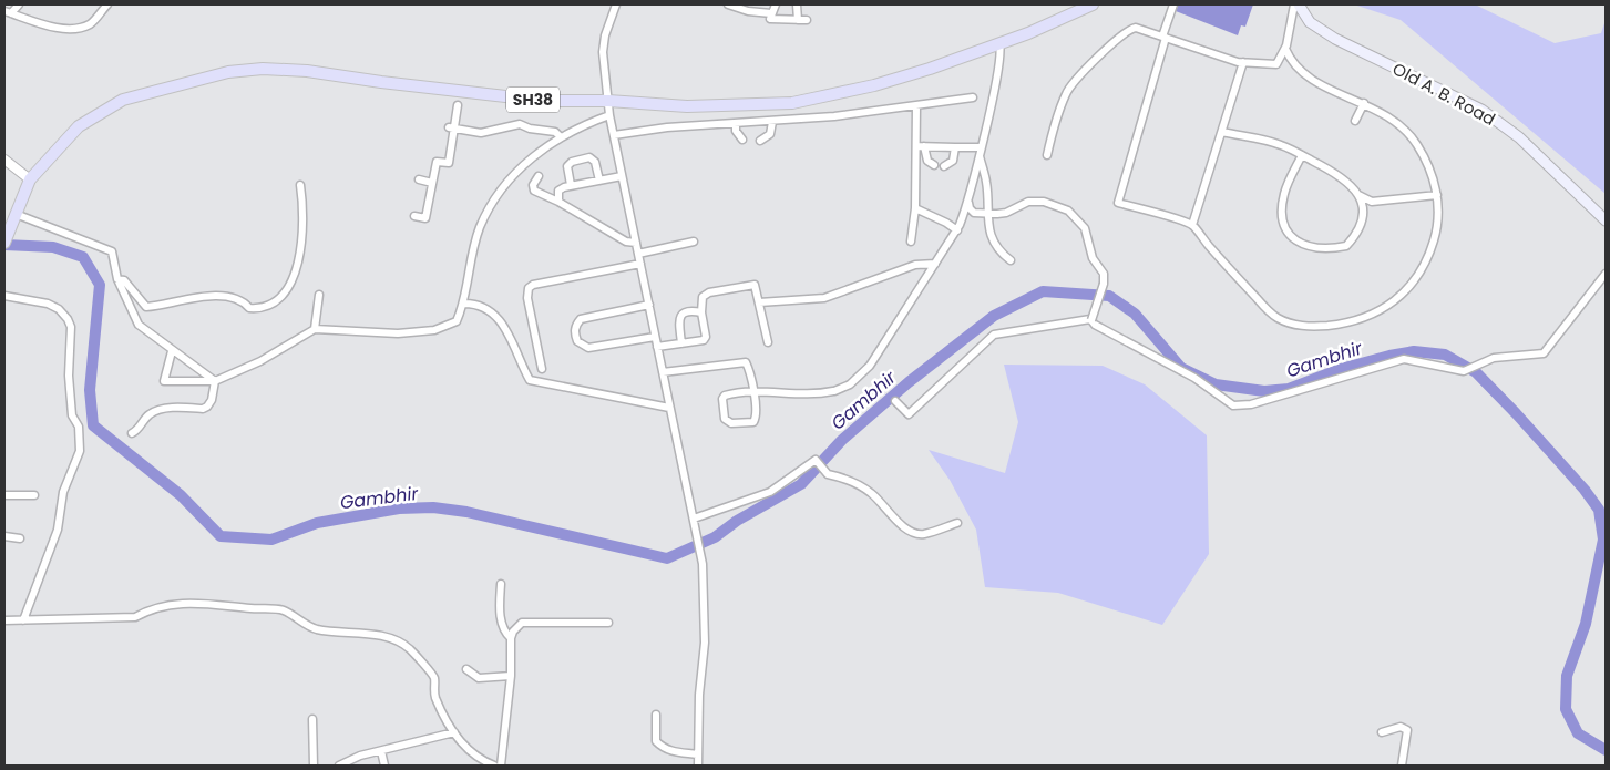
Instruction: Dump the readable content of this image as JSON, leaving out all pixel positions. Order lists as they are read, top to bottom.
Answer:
{
  "streets": {
    "main road": ["Old A. B. Road", "SH38"]
  },
  "water": ["Gambhir"]
}
